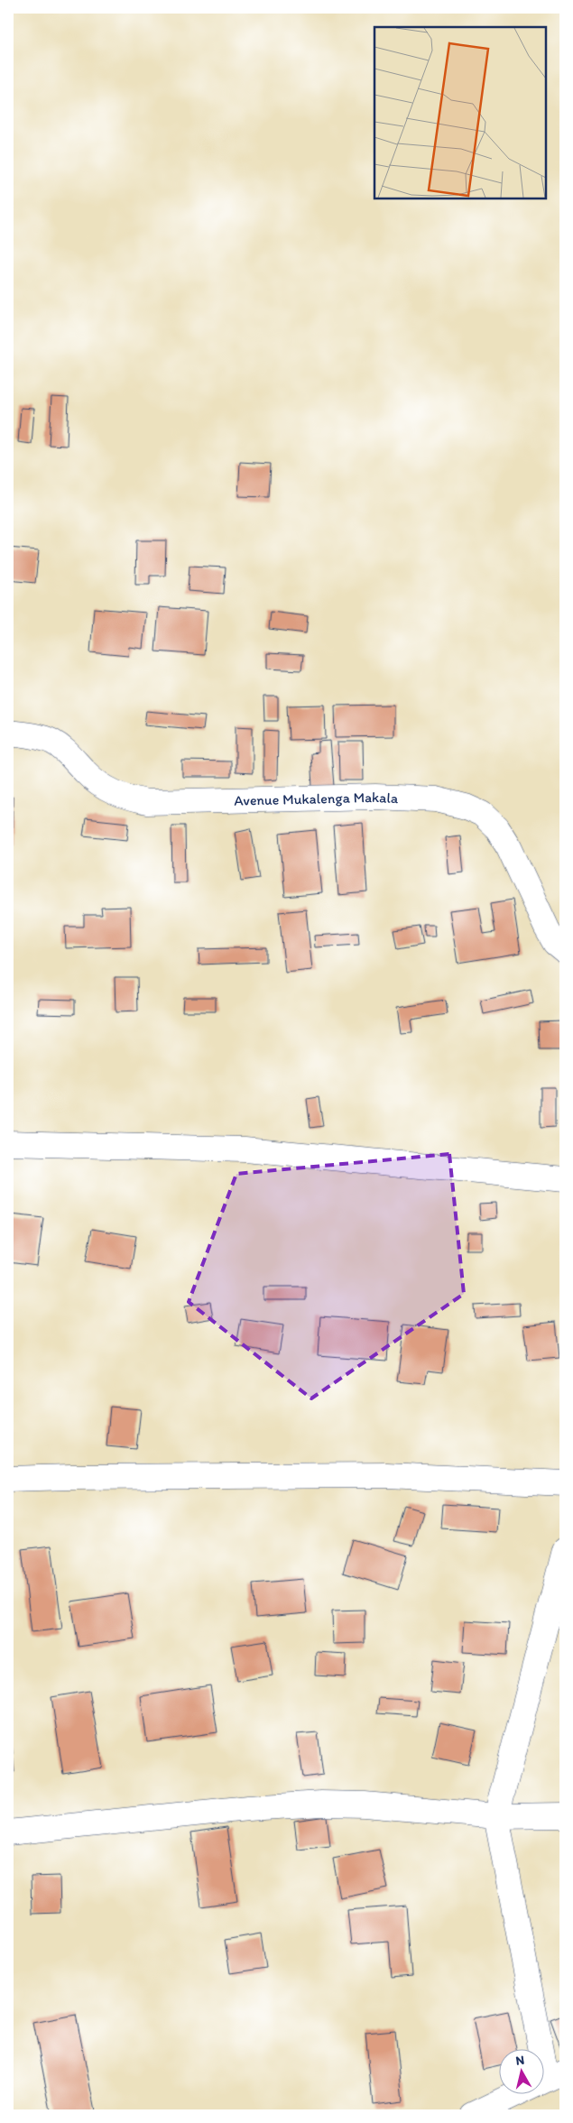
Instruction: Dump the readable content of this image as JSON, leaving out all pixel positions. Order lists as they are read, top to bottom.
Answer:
{
  "streets": {
    "street": ["Avenue Mukalenga Makala"]
  },
  "north": "top"
}
